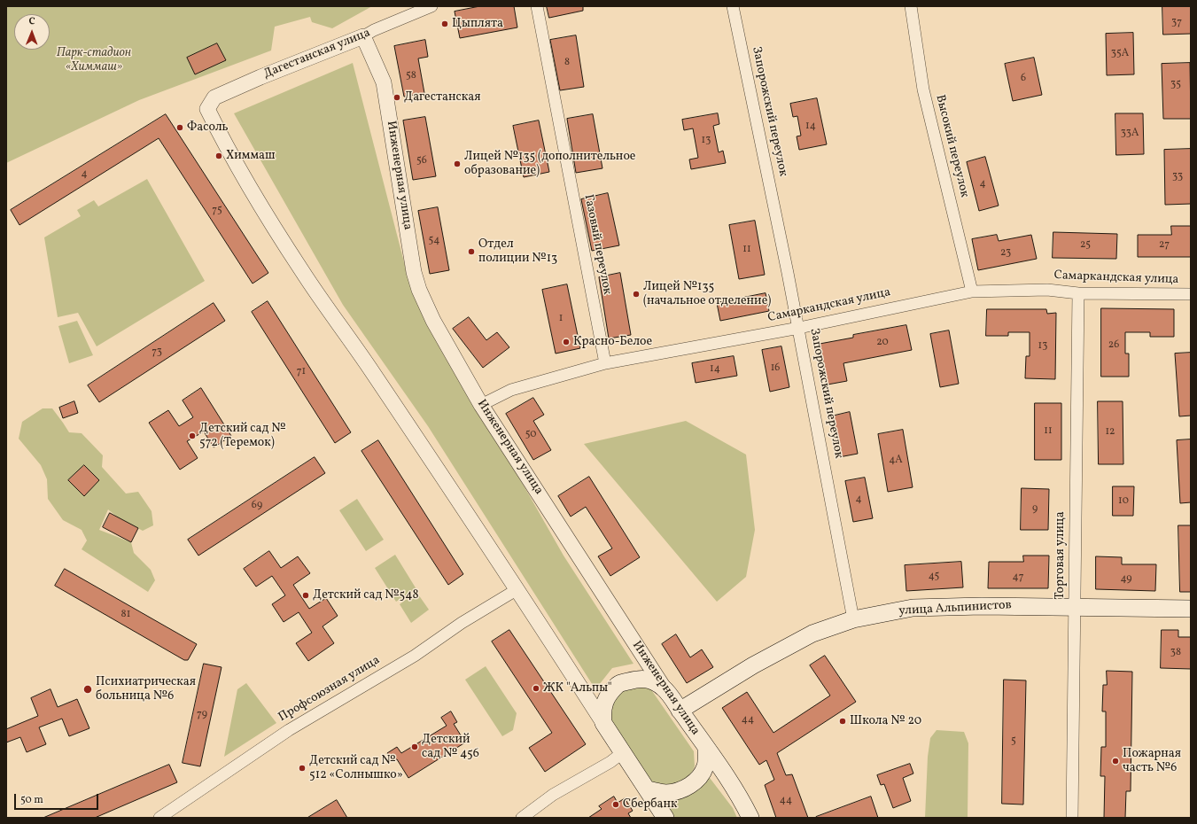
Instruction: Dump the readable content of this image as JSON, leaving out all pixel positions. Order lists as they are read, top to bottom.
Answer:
{
  "streets": {
    "main road": ["Инженерная улица", "улица Альпинистов"],
    "street": [
      "Дагестанская улица",
      "Запорожский переулок",
      "Высокий переулок",
      "Газовый переулок",
      "Самаркандская улица",
      "Торговая улица",
      "Профсоюзная улица"
    ]
  },
  "crossings": [
    ["Дагестанская улица", "Инженерная улица"],
    ["Дагестанская улица", "Профсоюзная улица"],
    ["Запорожский переулок", "Самаркандская улица"],
    ["Запорожский переулок", "улица Альпинистов"],
    ["Высокий переулок", "Самаркандская улица"],
    ["Инженерная улица", "Самаркандская улица"],
    ["Инженерная улица", "улица Альпинистов"],
    ["Газовый переулок", "Самаркандская улица"],
    ["Самаркандская улица", "Торговая улица"],
    ["Торговая улица", "улица Альпинистов"]
  ],
  "parks": ["Парк-стадион «Химмаш»"],
  "places": [
    "Цыплята",
    "Дагестанская",
    "Фасоль",
    "Химмаш",
    "Лицей №135 (дополнительное образование)",
    "Отдел полиции №13",
    "Лицей №135 (начальное отделение)",
    "Красно-Белое",
    "Детский сад № 572 (Теремок)",
    "Детский сад №548",
    "ЖК \"Альпы\"",
    "Психиатрическая больница №6",
    "Школа № 20",
    "Детский сад № 456",
    "Пожарная часть №6",
    "Детский сад № 512 «Солнышко»",
    "Сбербанк"
  ],
  "house_numbers": [
    "37",
    "35А",
    "8",
    "58",
    "6",
    "35",
    "14",
    "33А",
    "13",
    "56",
    "4",
    "33",
    "4",
    "75",
    "54",
    "25",
    "27",
    "11",
    "23",
    "1",
    "20",
    "26",
    "13",
    "73",
    "16",
    "14",
    "71",
    "11",
    "12",
    "50",
    "4А",
    "4",
    "10",
    "69",
    "9",
    "45",
    "47",
    "49",
    "81",
    "38",
    "79",
    "44",
    "5",
    "44"
  ],
  "scale_bar": "50 m",
  "north": "top"
}
